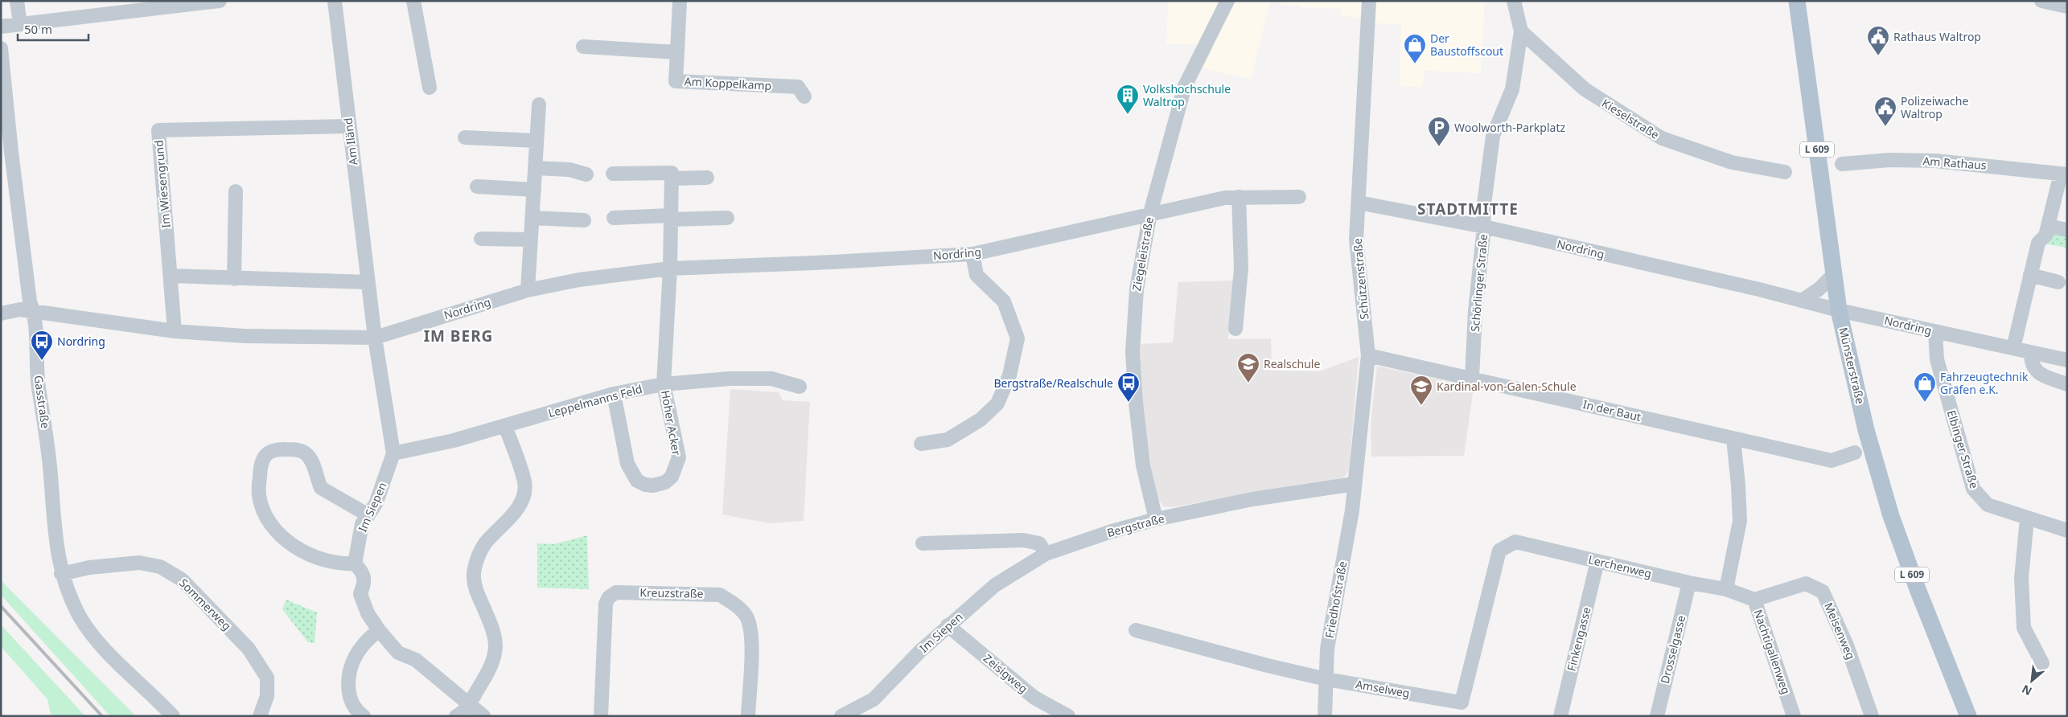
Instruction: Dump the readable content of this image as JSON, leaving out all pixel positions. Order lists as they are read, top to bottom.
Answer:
{
  "streets": {
    "main road": ["L 609", "Münsterstraße"],
    "street": [
      "Am Koppelkamp",
      "Kieselstraße",
      "Am Iländ",
      "Am Rathaus",
      "Im Wiesengrund",
      "Nordring",
      "Ziegeleistraße",
      "Schützenstraße",
      "Schörlinger Straße",
      "Leppelmanns Feld",
      "Gasstraße",
      "In der Baut",
      "Hoher Acker",
      "Elbinger Straße",
      "Im Siepen",
      "Bergstraße",
      "Lerchenweg",
      "Kreuzstraße",
      "Friedhofstraße",
      "Sommerweg",
      "Meisenweg",
      "Finkengasse",
      "Drosselgasse",
      "Nachtigallenweg",
      "Zeisigweg",
      "Amselweg"
    ]
  },
  "crossings": [
    ["Kieselstraße", "Schörlinger Straße"],
    ["Am Iländ", "Im Wiesengrund"],
    ["Am Iländ", "Nordring"],
    ["Am Iländ", "Im Siepen"],
    ["Im Wiesengrund", "Nordring"],
    ["Nordring", "Ziegeleistraße"],
    ["Nordring", "Schützenstraße"],
    ["Nordring", "Schörlinger Straße"],
    ["Nordring", "Münsterstraße"],
    ["Nordring", "Gasstraße"],
    ["Nordring", "Elbinger Straße"],
    ["Nordring", "Im Siepen"],
    ["Ziegeleistraße", "Bergstraße"],
    ["Schützenstraße", "In der Baut"],
    ["Schützenstraße", "Bergstraße"],
    ["Schützenstraße", "Friedhofstraße"],
    ["Schörlinger Straße", "In der Baut"],
    ["Leppelmanns Feld", "Hoher Acker"],
    ["Leppelmanns Feld", "Im Siepen"],
    ["Gasstraße", "Sommerweg"],
    ["Im Siepen", "Bergstraße"],
    ["Im Siepen", "Zeisigweg"],
    ["Bergstraße", "Friedhofstraße"],
    ["Lerchenweg", "Finkengasse"],
    ["Lerchenweg", "Drosselgasse"],
    ["Lerchenweg", "Nachtigallenweg"],
    ["Lerchenweg", "Amselweg"],
    ["Friedhofstraße", "Amselweg"],
    ["Meisenweg", "Nachtigallenweg"]
  ],
  "districts": ["STADTMITTE", "IM BERG"],
  "places": {
    "public building": ["Rathaus Waltrop", "Polizeiwache Waltrop"],
    "shop": ["Der Baustoffscout", "Fahrzeugtechnik Gräfen e.K."],
    "building": ["Volkshochschule Waltrop"],
    "parking": ["Woolworth-Parkplatz"],
    "bus stop": ["Nordring", "Bergstraße/Realschule"],
    "school or university": ["Realschule", "Kardinal-von-Galen-Schule"]
  },
  "scale_bar": "50 m",
  "north": "bottom left"
}
